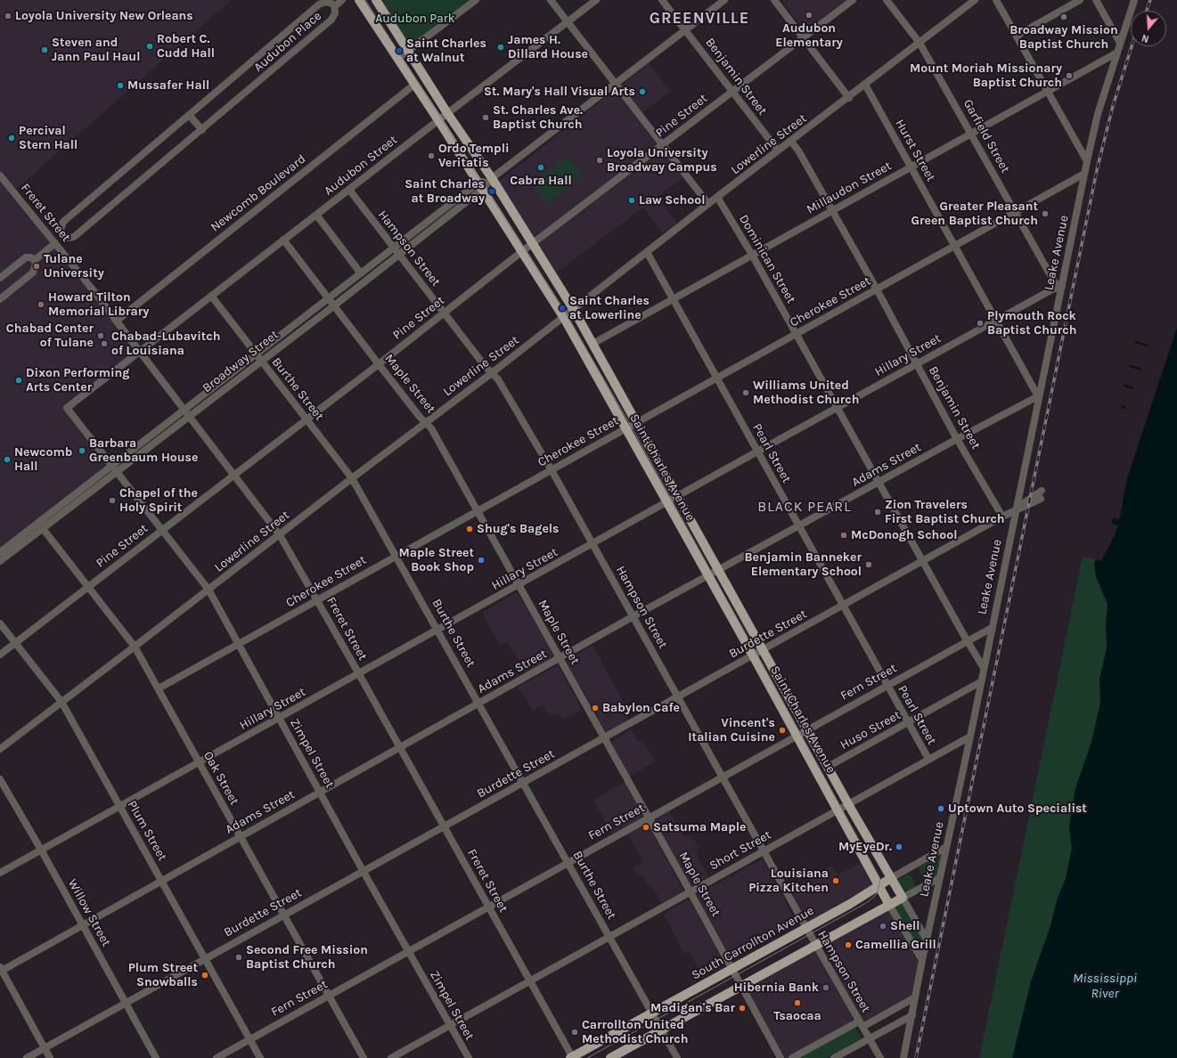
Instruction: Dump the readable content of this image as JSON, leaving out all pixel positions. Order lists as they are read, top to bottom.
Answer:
{
  "streets": {
    "main road": ["Saint Charles Avenue", "South Carrollton Avenue"],
    "street": [
      "Audubon Place",
      "Benjamin Street",
      "Pine Street",
      "Garfield Street",
      "Lowerline Street",
      "Hurst Street",
      "Audubon Street",
      "Millaudon Street",
      "Newcomb Boulevard",
      "Freret Street",
      "Hampson Street",
      "Leake Avenue",
      "Dominican Street",
      "Cherokee Street",
      "Hillary Street",
      "Broadway Street",
      "Maple Street",
      "Burthe Street",
      "Pearl Street",
      "Adams Street",
      "Burdette Street",
      "Fern Street",
      "Huso Street",
      "Zimpel Street",
      "Oak Street",
      "Plum Street",
      "Short Street",
      "Willow Street"
    ]
  },
  "crossings": [
    ["Benjamin Street", "Pine Street"],
    ["Benjamin Street", "Lowerline Street"],
    ["Benjamin Street", "Millaudon Street"],
    ["Benjamin Street", "Cherokee Street"],
    ["Benjamin Street", "Hillary Street"],
    ["Benjamin Street", "Broadway Street"],
    ["Benjamin Street", "Adams Street"],
    ["Benjamin Street", "Burdette Street"],
    ["Pine Street", "Freret Street"],
    ["Pine Street", "Hampson Street"],
    ["Pine Street", "Maple Street"],
    ["Pine Street", "Burthe Street"],
    ["Pine Street", "Saint Charles Avenue"],
    ["Pine Street", "Zimpel Street"],
    ["Pine Street", "Oak Street"],
    ["Pine Street", "Plum Street"],
    ["Garfield Street", "Lowerline Street"],
    ["Garfield Street", "Millaudon Street"],
    ["Garfield Street", "Leake Avenue"],
    ["Garfield Street", "Cherokee Street"],
    ["Garfield Street", "Hillary Street"],
    ["Lowerline Street", "Hurst Street"],
    ["Lowerline Street", "Freret Street"],
    ["Lowerline Street", "Hampson Street"],
    ["Lowerline Street", "Dominican Street"],
    ["Lowerline Street", "Maple Street"],
    ["Lowerline Street", "Burthe Street"],
    ["Lowerline Street", "Pearl Street"],
    ["Lowerline Street", "Saint Charles Avenue"],
    ["Lowerline Street", "Zimpel Street"],
    ["Lowerline Street", "Oak Street"],
    ["Lowerline Street", "Plum Street"],
    ["Hurst Street", "Millaudon Street"],
    ["Hurst Street", "Leake Avenue"],
    ["Hurst Street", "Cherokee Street"],
    ["Hurst Street", "Hillary Street"],
    ["Hurst Street", "Adams Street"],
    ["Audubon Street", "Freret Street"],
    ["Audubon Street", "Hampson Street"],
    ["Audubon Street", "Broadway Street"],
    ["Audubon Street", "Maple Street"],
    ["Audubon Street", "Burthe Street"],
    ["Audubon Street", "Saint Charles Avenue"],
    ["Audubon Street", "Zimpel Street"],
    ["Millaudon Street", "Leake Avenue"],
    ["Millaudon Street", "Dominican Street"],
    ["Millaudon Street", "Pearl Street"],
    ["Millaudon Street", "Saint Charles Avenue"],
    ["Newcomb Boulevard", "Freret Street"],
    ["Newcomb Boulevard", "Saint Charles Avenue"],
    ["Freret Street", "Cherokee Street"],
    ["Freret Street", "Hillary Street"],
    ["Freret Street", "Broadway Street"],
    ["Freret Street", "Adams Street"],
    ["Freret Street", "Burdette Street"],
    ["Freret Street", "Fern Street"],
    ["Freret Street", "Short Street"],
    ["Freret Street", "South Carrollton Avenue"],
    ["Hampson Street", "Cherokee Street"],
    ["Hampson Street", "Hillary Street"],
    ["Hampson Street", "Broadway Street"],
    ["Hampson Street", "Adams Street"],
    ["Hampson Street", "Burdette Street"],
    ["Hampson Street", "Fern Street"],
    ["Hampson Street", "Short Street"],
    ["Hampson Street", "South Carrollton Avenue"],
    ["Leake Avenue", "Dominican Street"],
    ["Leake Avenue", "Cherokee Street"],
    ["Leake Avenue", "Hillary Street"],
    ["Leake Avenue", "Adams Street"],
    ["Leake Avenue", "Saint Charles Avenue"],
    ["Leake Avenue", "Burdette Street"],
    ["Leake Avenue", "Fern Street"],
    ["Leake Avenue", "Huso Street"],
    ["Leake Avenue", "Short Street"],
    ["Leake Avenue", "South Carrollton Avenue"],
    ["Dominican Street", "Cherokee Street"],
    ["Dominican Street", "Hillary Street"],
    ["Dominican Street", "Adams Street"],
    ["Dominican Street", "Burdette Street"],
    ["Dominican Street", "Fern Street"],
    ["Cherokee Street", "Maple Street"],
    ["Cherokee Street", "Burthe Street"],
    ["Cherokee Street", "Pearl Street"],
    ["Cherokee Street", "Saint Charles Avenue"],
    ["Cherokee Street", "Zimpel Street"],
    ["Cherokee Street", "Oak Street"],
    ["Hillary Street", "Maple Street"],
    ["Hillary Street", "Burthe Street"],
    ["Hillary Street", "Pearl Street"],
    ["Hillary Street", "Saint Charles Avenue"],
    ["Hillary Street", "Zimpel Street"],
    ["Hillary Street", "Oak Street"],
    ["Hillary Street", "Plum Street"],
    ["Hillary Street", "Willow Street"],
    ["Broadway Street", "Maple Street"],
    ["Broadway Street", "Burthe Street"],
    ["Broadway Street", "Saint Charles Avenue"],
    ["Broadway Street", "Zimpel Street"],
    ["Broadway Street", "Oak Street"],
    ["Maple Street", "Adams Street"],
    ["Maple Street", "Burdette Street"],
    ["Maple Street", "Fern Street"],
    ["Maple Street", "Short Street"],
    ["Maple Street", "South Carrollton Avenue"],
    ["Burthe Street", "Adams Street"],
    ["Burthe Street", "Burdette Street"],
    ["Burthe Street", "Fern Street"],
    ["Burthe Street", "Short Street"],
    ["Burthe Street", "South Carrollton Avenue"],
    ["Pearl Street", "Adams Street"],
    ["Pearl Street", "Burdette Street"],
    ["Pearl Street", "Fern Street"],
    ["Pearl Street", "Huso Street"],
    ["Pearl Street", "Short Street"],
    ["Adams Street", "Saint Charles Avenue"],
    ["Adams Street", "Zimpel Street"],
    ["Adams Street", "Oak Street"],
    ["Adams Street", "Plum Street"],
    ["Adams Street", "Willow Street"],
    ["Saint Charles Avenue", "Burdette Street"],
    ["Saint Charles Avenue", "Fern Street"],
    ["Saint Charles Avenue", "Huso Street"],
    ["Saint Charles Avenue", "Short Street"],
    ["Saint Charles Avenue", "South Carrollton Avenue"],
    ["Burdette Street", "Zimpel Street"],
    ["Burdette Street", "Oak Street"],
    ["Burdette Street", "Plum Street"],
    ["Burdette Street", "Willow Street"],
    ["Fern Street", "Zimpel Street"],
    ["Fern Street", "Oak Street"],
    ["Fern Street", "Plum Street"],
    ["Zimpel Street", "Short Street"]
  ],
  "districts": ["GREENVILLE", "BLACK PEARL"],
  "water": ["Mississippi River"],
  "parks": ["Audubon Park"],
  "places": [
    "Audubon Elementary",
    "Loyola University New Orleans",
    "Broadway Mission Baptist Church",
    "Robert C. Cudd Hall",
    "James H. Dillard House",
    "Steven and Jann Paul Haul",
    "Saint Charles at Walnut",
    "Mount Moriah Missionary Baptist Church",
    "Mussafer Hall",
    "St. Mary's Hall Visual Arts",
    "St. Charles Ave. Baptist Church",
    "Percival Stern Hall",
    "Ordo Templi Veritatis",
    "Loyola University Broadway Campus",
    "Cabra Hall",
    "Saint Charles at Broadway",
    "Law School",
    "Greater Pleasant Green Baptist Church",
    "Tulane University",
    "Howard Tilton Memorial Library",
    "Saint Charles at Lowerline",
    "Plymouth Rock Baptist Church",
    "Chabad Center of Tulane",
    "Chabad-Lubavitch of Louisiana",
    "Dixon Performing Arts Center",
    "Williams United Methodist Church",
    "Barbara Greenbaum House",
    "Newcomb Hall",
    "Chapel of the Holy Spirit",
    "Zion Travelers First Baptist Church",
    "Shug's Bagels",
    "McDonogh School",
    "Maple Street Book Shop",
    "Benjamin Banneker Elementary School",
    "Babylon Cafe",
    "Vincent's Italian Cuisine",
    "Uptown Auto Specialist",
    "Satsuma Maple",
    "MyEyeDr.",
    "Louisiana Pizza Kitchen",
    "Shell",
    "Camellia Grill",
    "Second Free Mission Baptist Church",
    "Plum Street Snowballs",
    "Hibernia Bank",
    "Tsaocaa",
    "Madigan's Bar",
    "Carrollton United Methodist Church"
  ],
  "north": "bottom"
}
